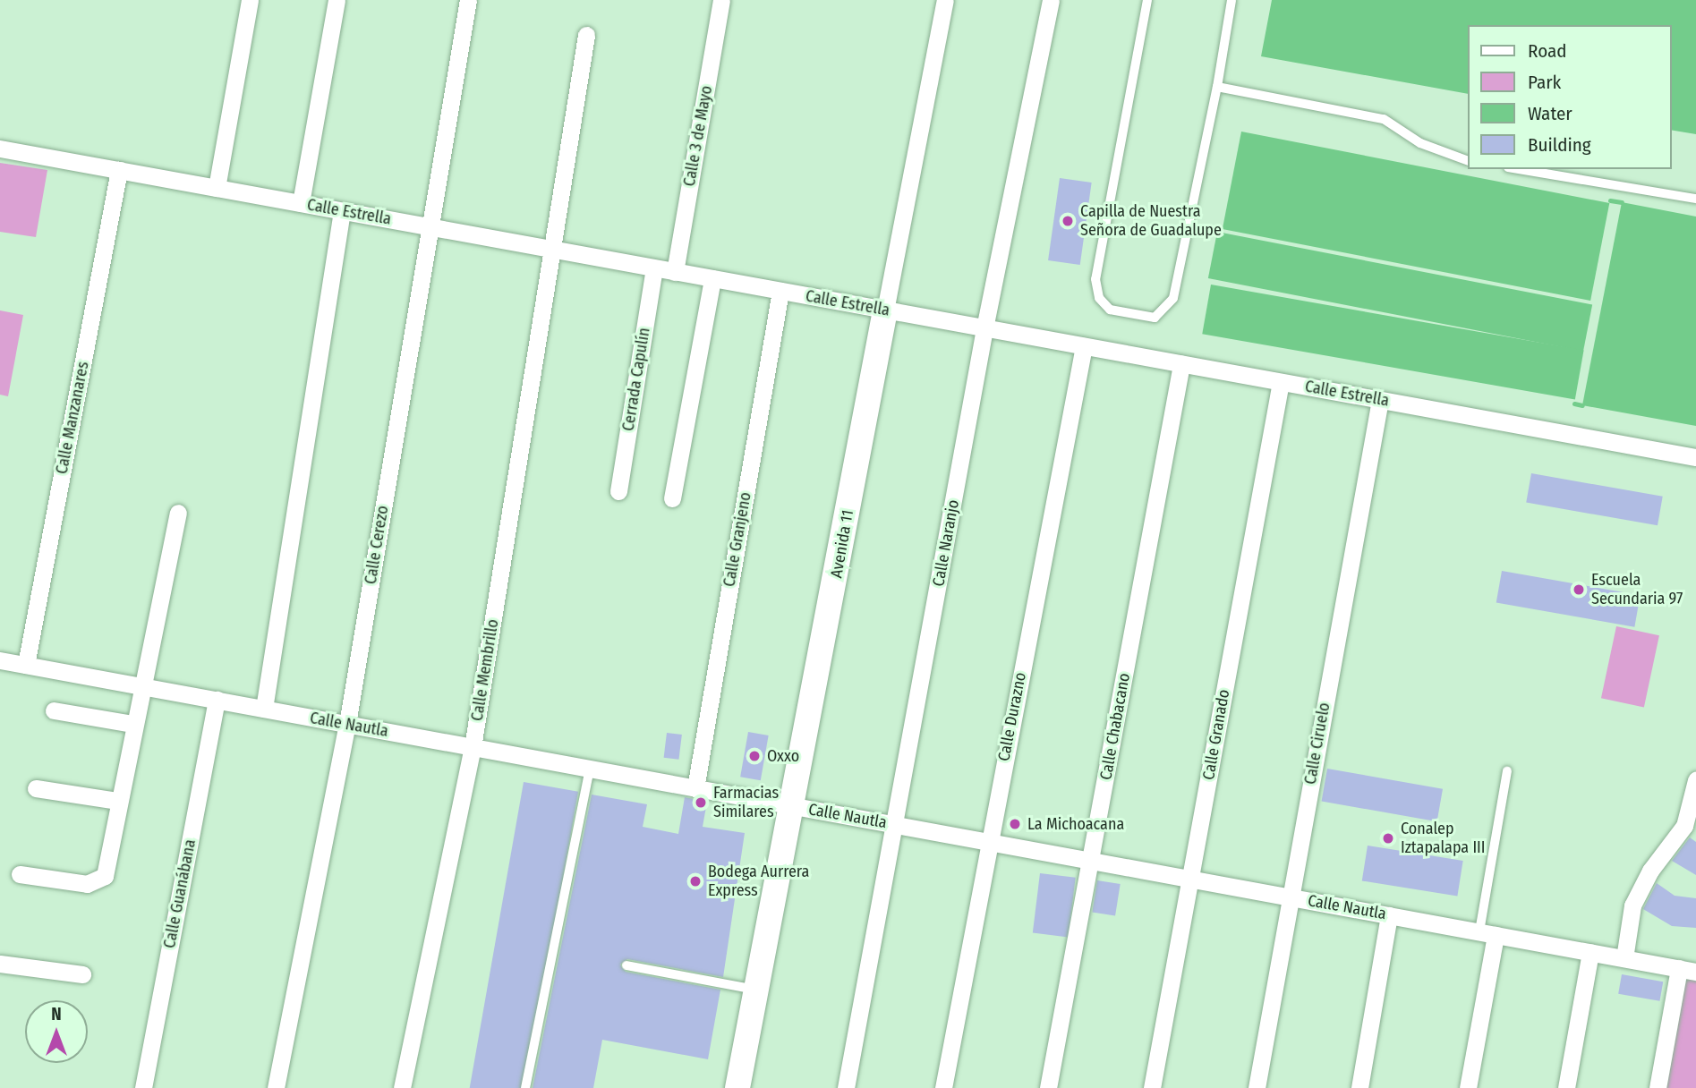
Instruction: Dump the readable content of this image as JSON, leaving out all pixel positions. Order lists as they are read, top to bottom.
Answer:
{
  "streets": {
    "street": [
      "Calle 3 de Mayo",
      "Calle Estrella",
      "Cerrada Capulín",
      "Calle Manzanares",
      "Calle Granjeno",
      "Calle Naranjo",
      "Avenida 11",
      "Calle Cerezo",
      "Calle Membrillo",
      "Calle Durazno",
      "Calle Nautla",
      "Calle Chabacano",
      "Calle Granado",
      "Calle Ciruelo",
      "Calle Guanábana"
    ]
  },
  "crossings": [
    ["Calle 3 de Mayo", "Calle Estrella"],
    ["Calle Estrella", "Cerrada Capulín"],
    ["Calle Estrella", "Calle Manzanares"],
    ["Calle Estrella", "Calle Granjeno"],
    ["Calle Estrella", "Calle Naranjo"],
    ["Calle Estrella", "Avenida 11"],
    ["Calle Estrella", "Calle Cerezo"],
    ["Calle Estrella", "Calle Membrillo"],
    ["Calle Estrella", "Calle Durazno"],
    ["Calle Estrella", "Calle Chabacano"],
    ["Calle Estrella", "Calle Granado"],
    ["Calle Estrella", "Calle Ciruelo"],
    ["Calle Manzanares", "Calle Nautla"],
    ["Calle Granjeno", "Calle Nautla"],
    ["Calle Naranjo", "Calle Nautla"],
    ["Avenida 11", "Calle Nautla"],
    ["Calle Cerezo", "Calle Nautla"],
    ["Calle Membrillo", "Calle Nautla"],
    ["Calle Durazno", "Calle Nautla"],
    ["Calle Nautla", "Calle Chabacano"],
    ["Calle Nautla", "Calle Granado"],
    ["Calle Nautla", "Calle Ciruelo"],
    ["Calle Nautla", "Calle Guanábana"]
  ],
  "places": [
    "Capilla de Nuestra Señora de Guadalupe",
    "Escuela Secundaria 97",
    "Oxxo",
    "Farmacias Similares",
    "La Michoacana",
    "Conalep Iztapalapa III",
    "Bodega Aurrera Express"
  ],
  "legend": [
    "Road",
    "Park",
    "Water",
    "Building"
  ],
  "north": "top"
}
